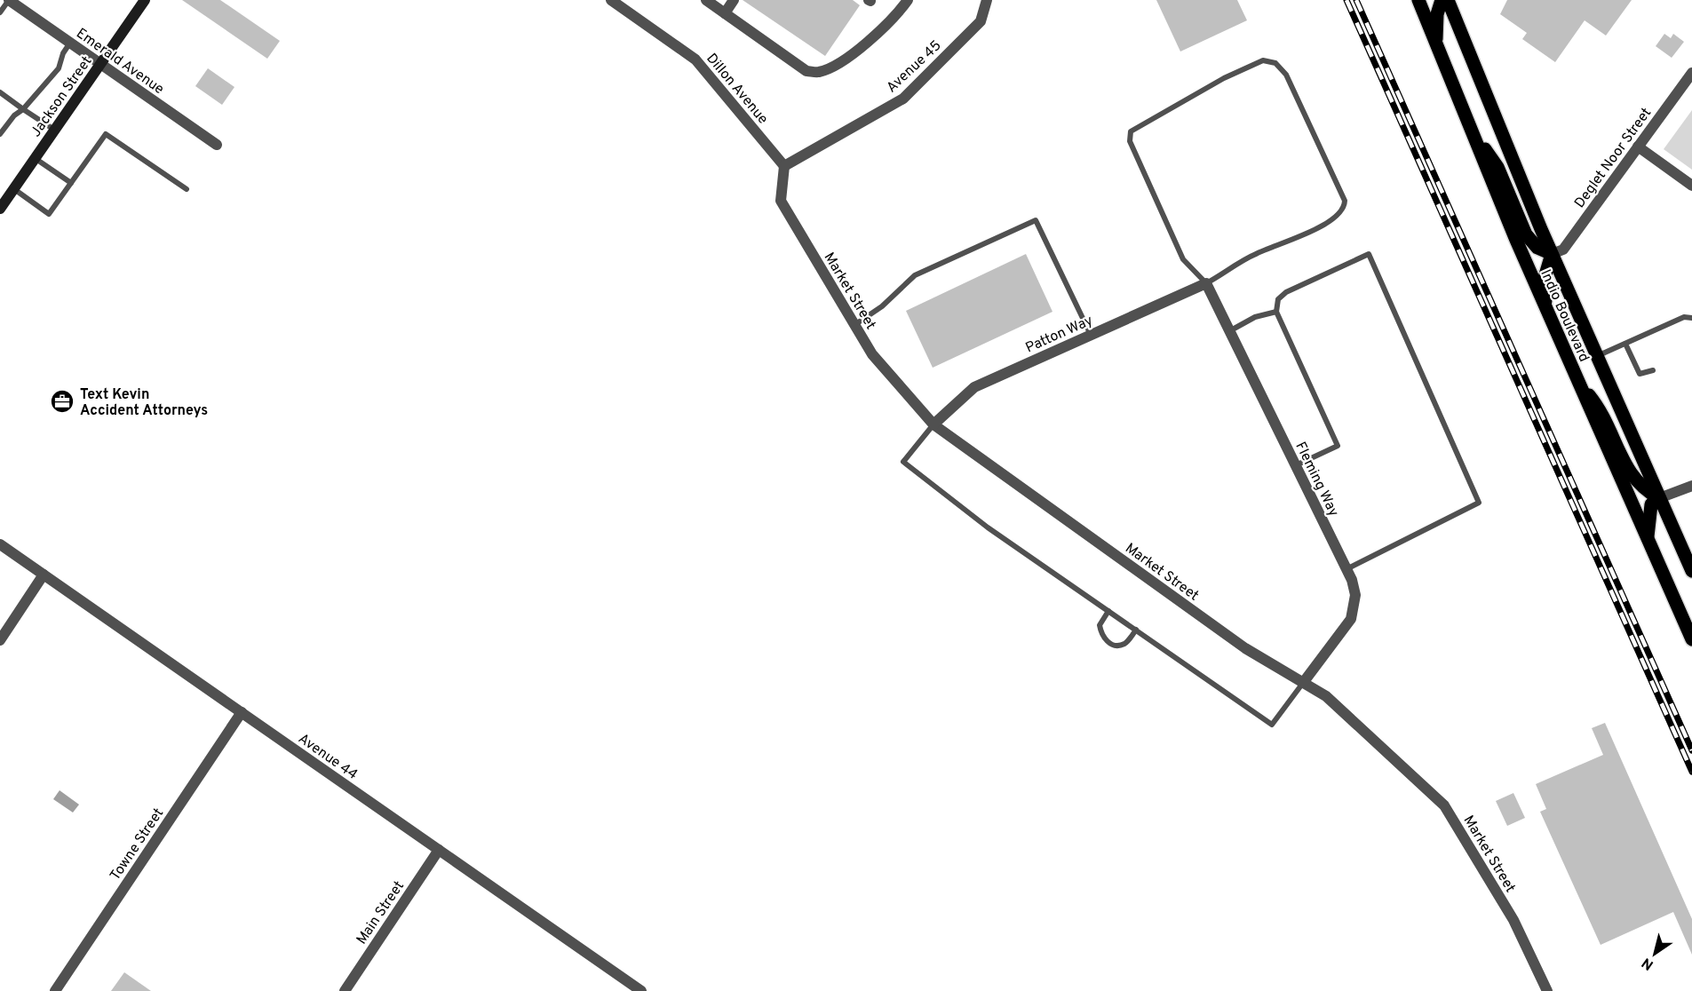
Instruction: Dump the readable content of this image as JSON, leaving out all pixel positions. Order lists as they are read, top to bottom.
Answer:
{
  "streets": {
    "main road": ["Jackson Street", "Indio Boulevard"],
    "street": [
      "Emerald Avenue",
      "Avenue 45",
      "Dillon Avenue",
      "Deglet Noor Street",
      "Market Street",
      "Patton Way",
      "Fleming Way",
      "Avenue 44",
      "Towne Street",
      "Main Street"
    ]
  },
  "crossings": [
    ["Emerald Avenue", "Jackson Street"],
    ["Avenue 45", "Dillon Avenue"],
    ["Avenue 45", "Market Street"],
    ["Dillon Avenue", "Market Street"],
    ["Deglet Noor Street", "Indio Boulevard"],
    ["Market Street", "Patton Way"],
    ["Market Street", "Fleming Way"],
    ["Patton Way", "Fleming Way"],
    ["Avenue 44", "Towne Street"],
    ["Avenue 44", "Main Street"]
  ],
  "places": {
    "office": ["Text Kevin Accident Attorneys"]
  },
  "north": "bottom left"
}
